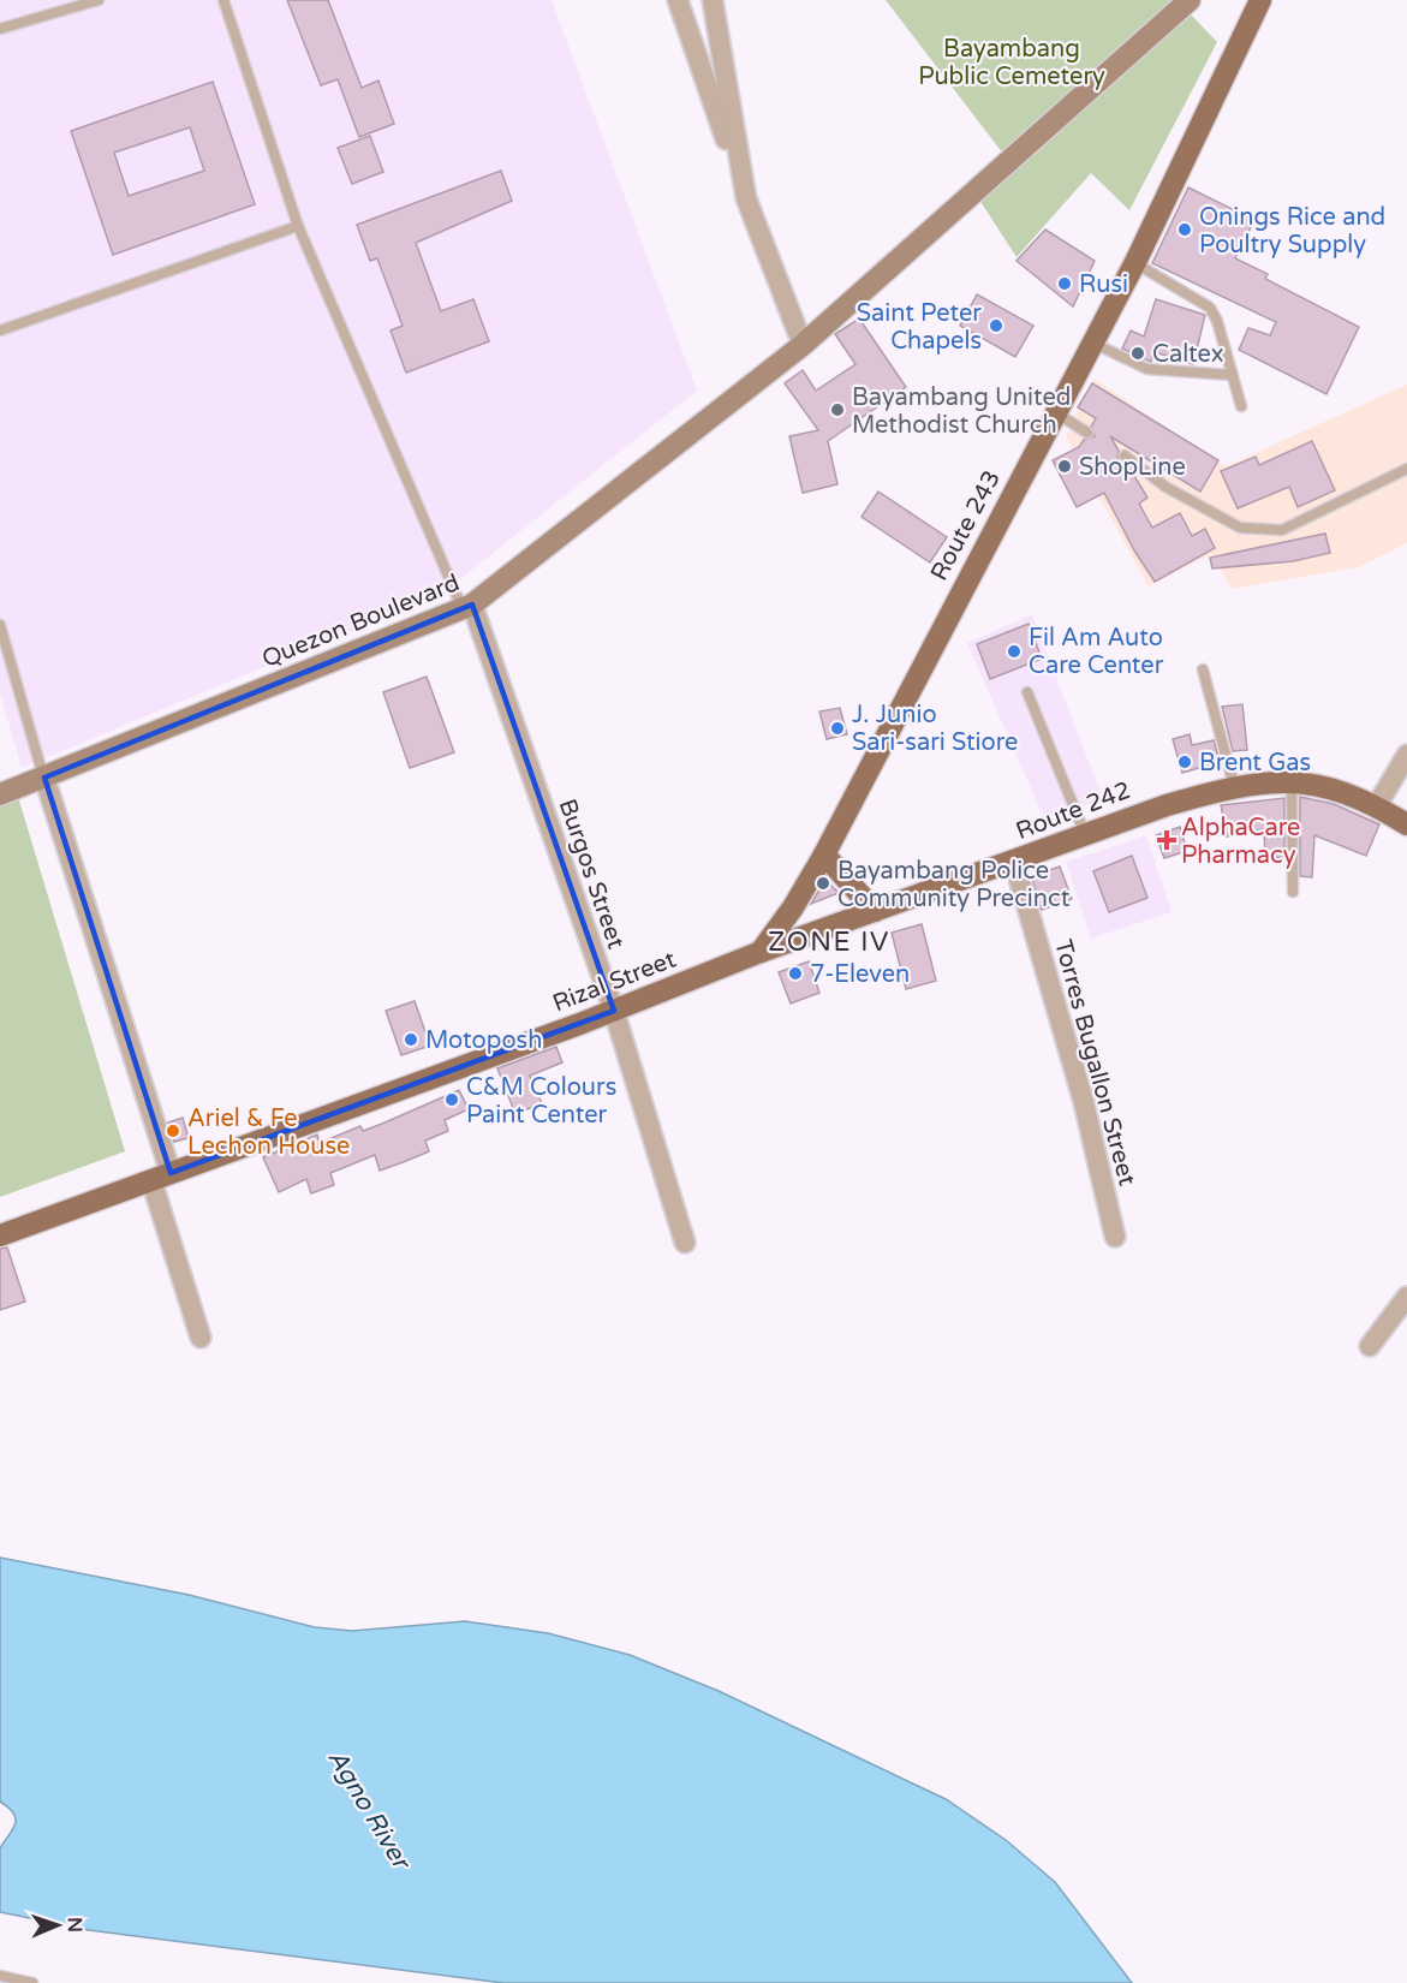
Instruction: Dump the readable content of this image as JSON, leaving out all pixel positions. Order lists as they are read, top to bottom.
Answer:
{
  "streets": {
    "main road": ["Route 243", "Route 242", "Rizal Street"],
    "street": ["Quezon Boulevard", "Burgos Street", "Torres Bugallon Street"]
  },
  "crossings": [
    ["Route 243", "Route 242"],
    ["Route 243", "Rizal Street"],
    ["Quezon Boulevard", "Burgos Street"],
    ["Route 242", "Rizal Street"],
    ["Route 242", "Torres Bugallon Street"],
    ["Burgos Street", "Rizal Street"]
  ],
  "districts": ["ZONE IV"],
  "water": ["Agno River"],
  "parks": ["Bayambang Public Cemetery"],
  "places": {
    "other": [
      "Onings Rice and Poultry Supply",
      "Rusi",
      "Saint Peter Chapels",
      "Caltex",
      "Bayambang United Methodist Church",
      "ShopLine",
      "Fil Am Auto Care Center",
      "J. Junio Sari-sari Stiore",
      "Brent Gas",
      "Bayambang Police Community Precinct",
      "7-Eleven",
      "Motoposh",
      "C&M Colours Paint Center",
      "Ariel & Fe Lechon House"
    ],
    "health": ["AlphaCare Pharmacy"]
  },
  "north": "right"
}
